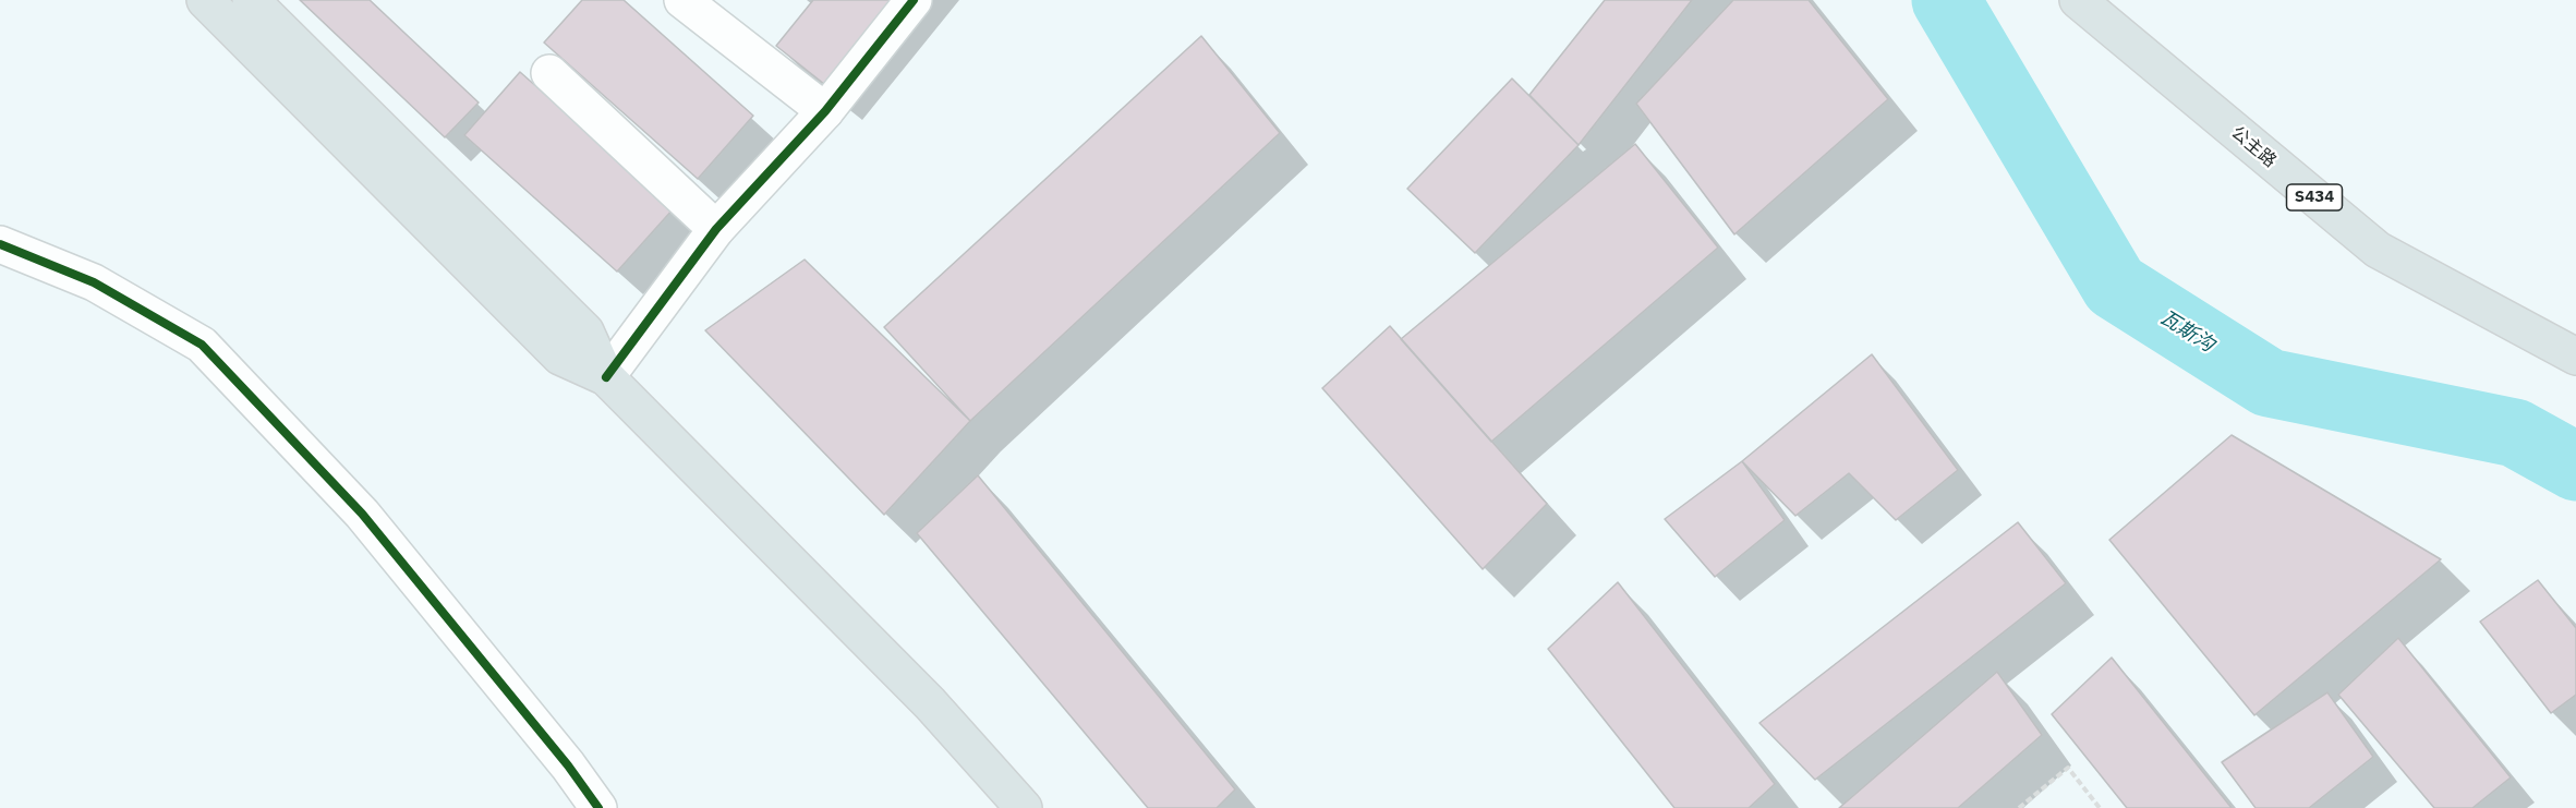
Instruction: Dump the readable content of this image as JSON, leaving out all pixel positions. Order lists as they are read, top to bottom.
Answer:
{
  "streets": {
    "main road": ["公主路", "S434"]
  },
  "water": ["瓦斯沟"]
}
